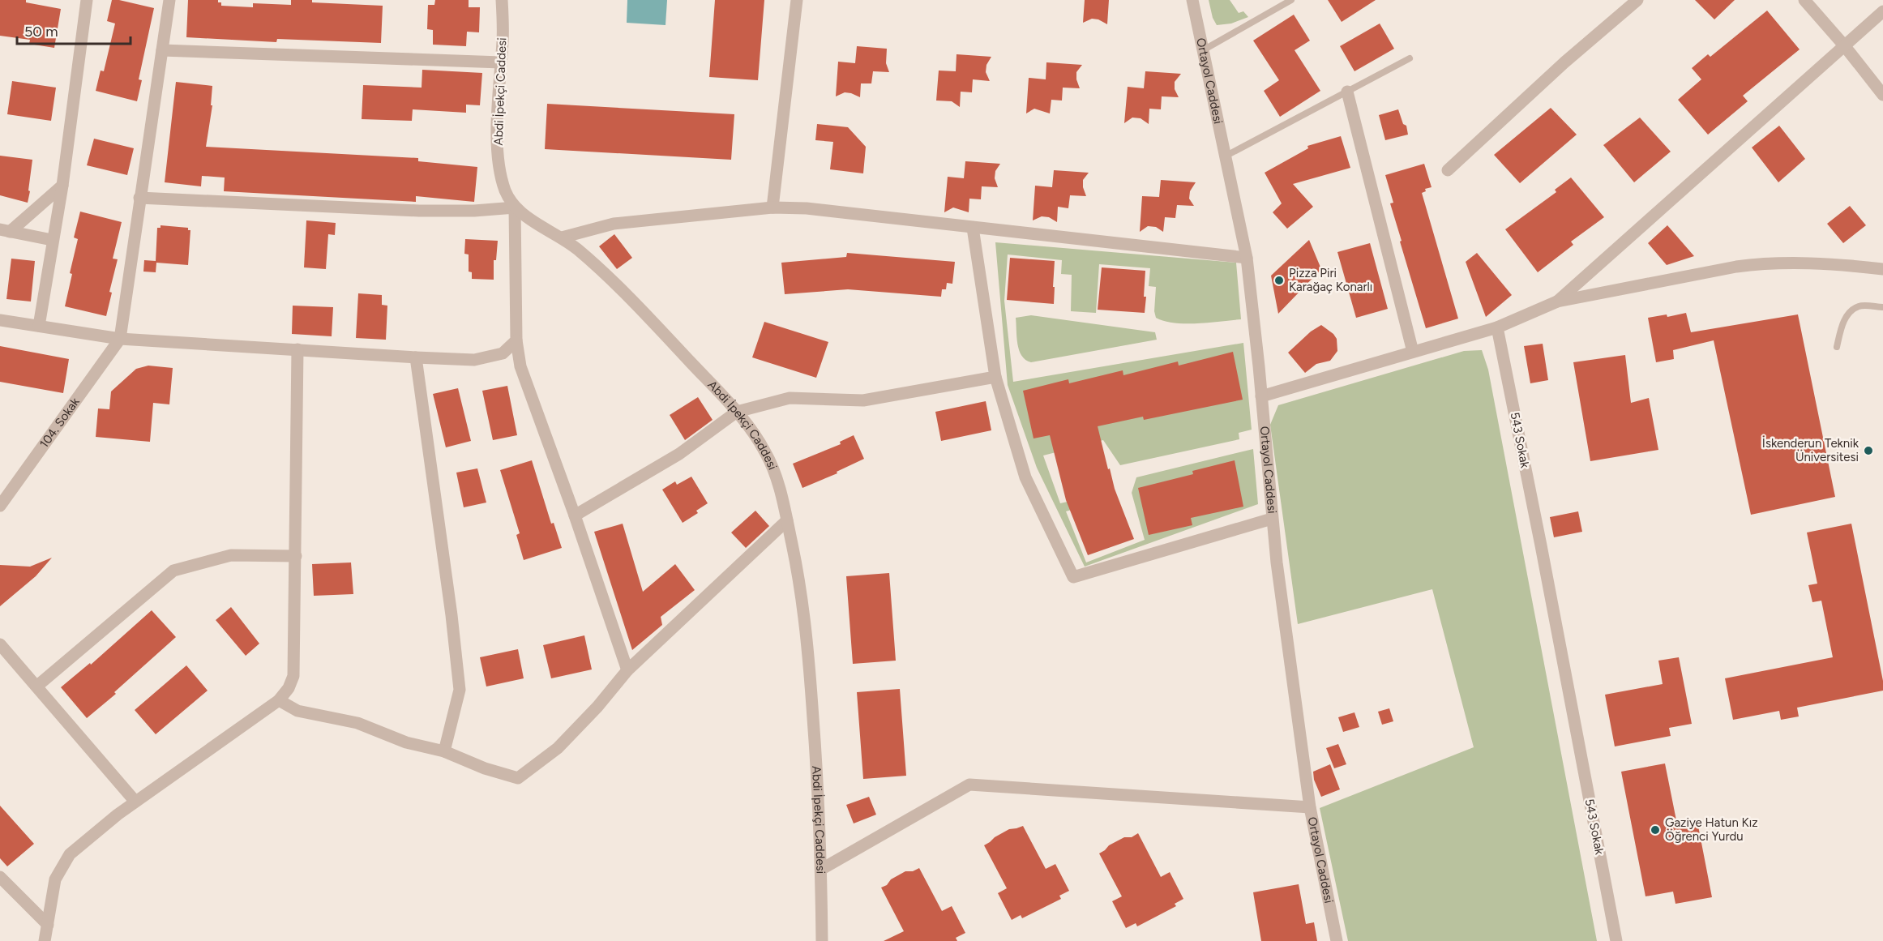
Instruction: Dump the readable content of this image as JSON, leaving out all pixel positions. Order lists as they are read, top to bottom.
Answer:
{
  "streets": {
    "street": [
      "Ortayol Caddesi",
      "Abdi İpekçi Caddesi",
      "104. Sokak",
      "543 Sokak"
    ]
  },
  "places": ["Pizza Piri Karağaç Konarlı", "İskenderun Teknik Üniversitesi", "Gaziye Hatun Kız Öğrenci Yurdu"],
  "scale_bar": "50 m"
}
